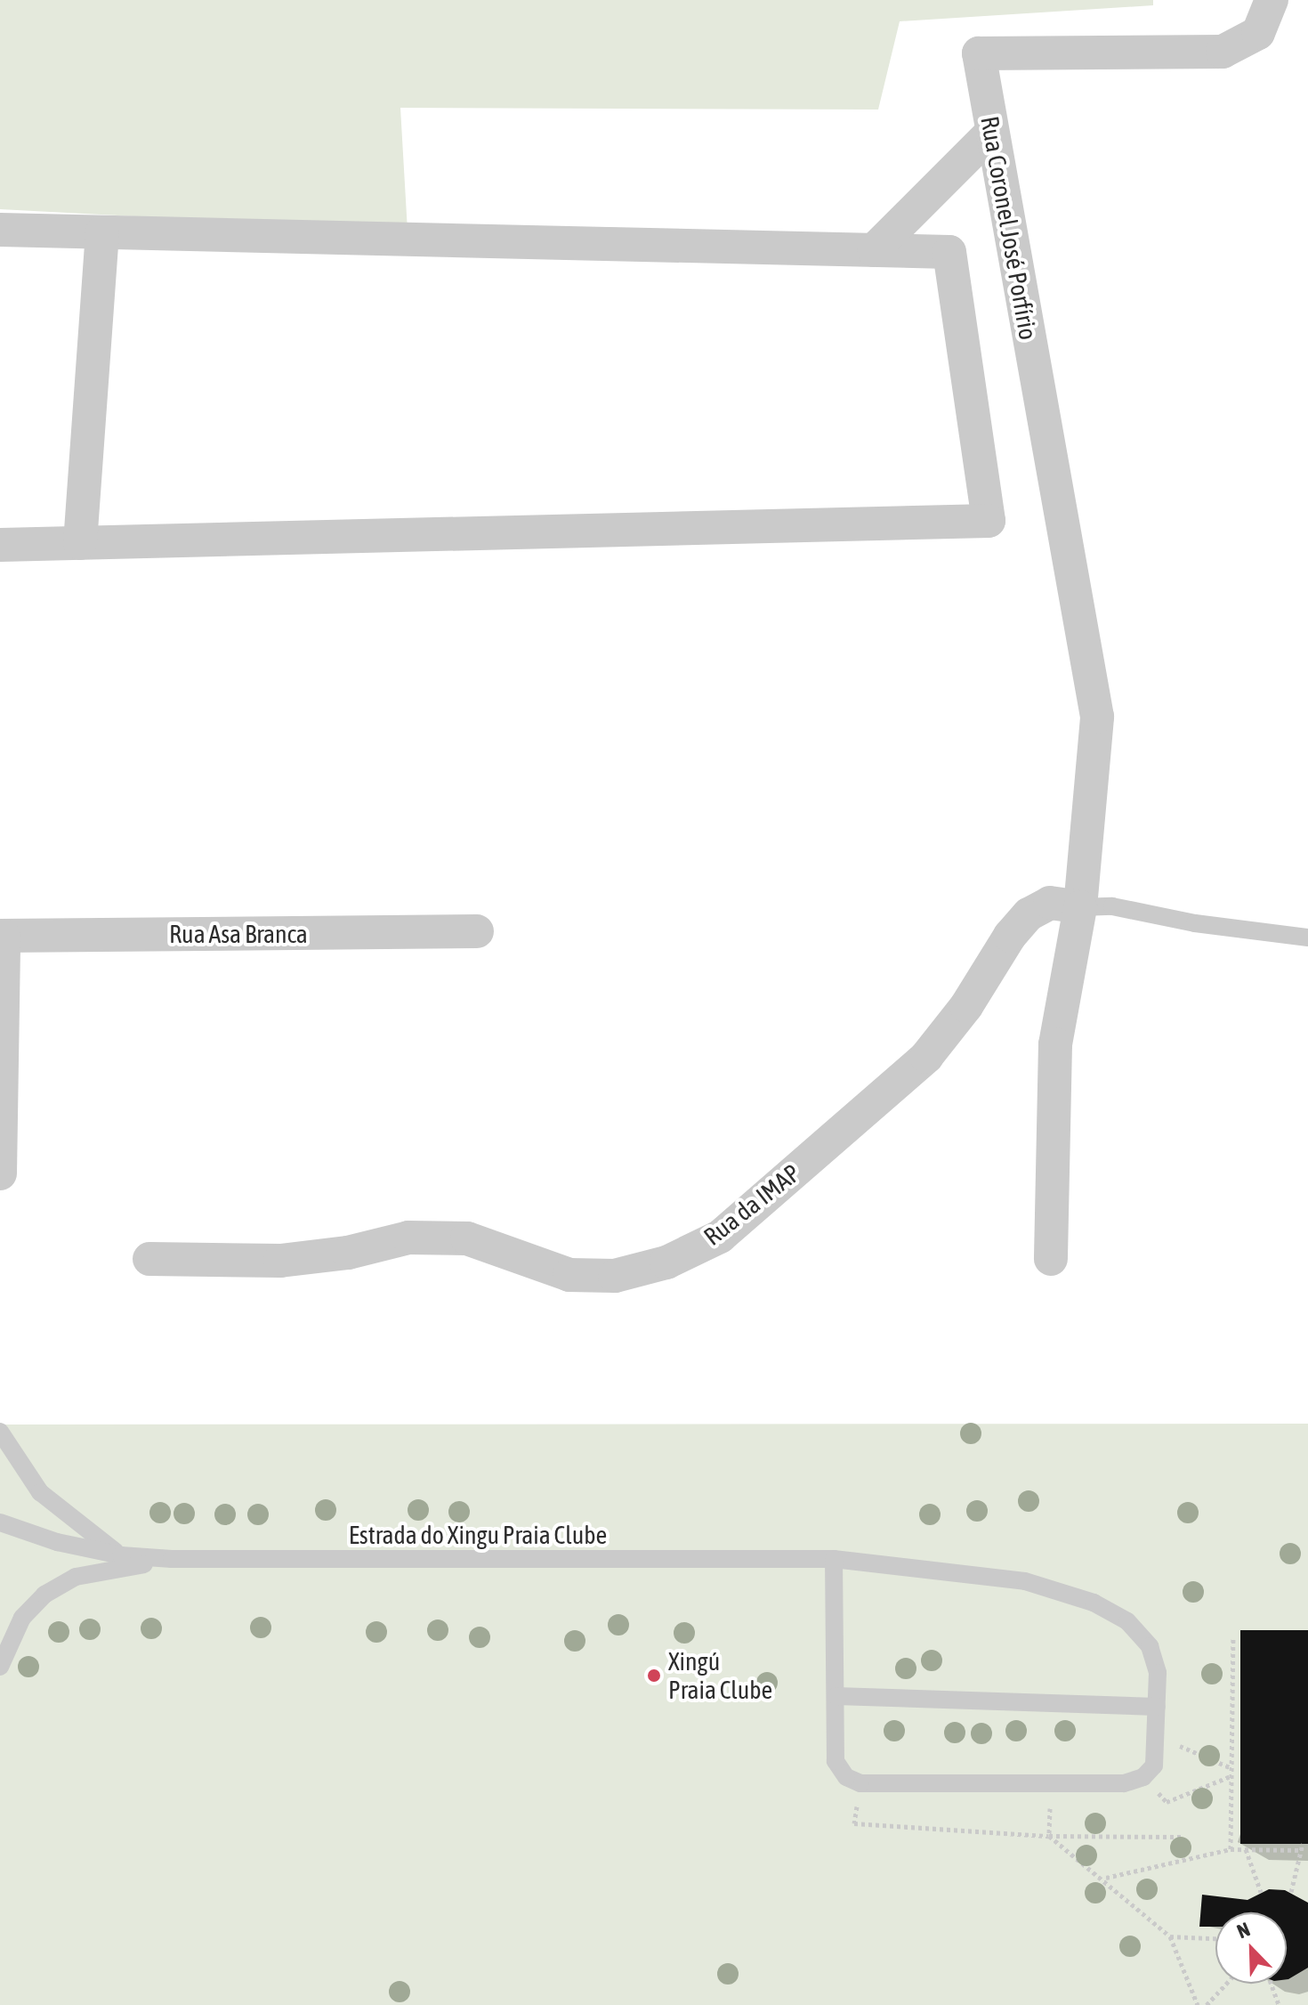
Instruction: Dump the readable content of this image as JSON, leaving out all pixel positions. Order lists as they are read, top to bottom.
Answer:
{
  "streets": {
    "street": ["Rua Coronel José Porfírio", "Rua Asa Branca", "Rua da IMAP"],
    "lane": ["Estrada do Xingu Praia Clube"]
  },
  "crossings": [
    ["Rua Coronel José Porfírio", "Rua da IMAP"]
  ],
  "places": ["Xingú Praia Clube"],
  "north": "top left"
}
